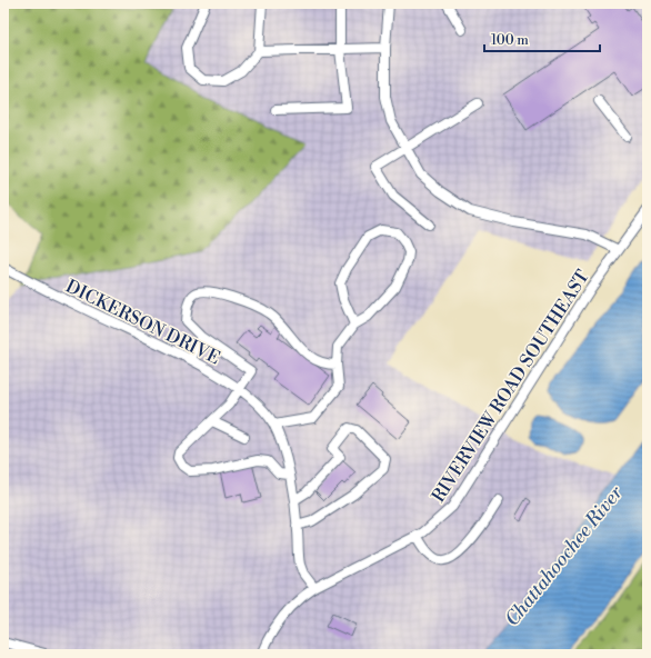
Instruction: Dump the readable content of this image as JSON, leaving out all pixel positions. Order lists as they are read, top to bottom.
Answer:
{
  "streets": {
    "street": ["DICKERSON DRIVE", "RIVERVIEW ROAD SOUTHEAST"]
  },
  "crossings": [
    ["DICKERSON DRIVE", "RIVERVIEW ROAD SOUTHEAST"]
  ],
  "water": ["Chattahoochee River"],
  "scale_bar": "100 m"
}
